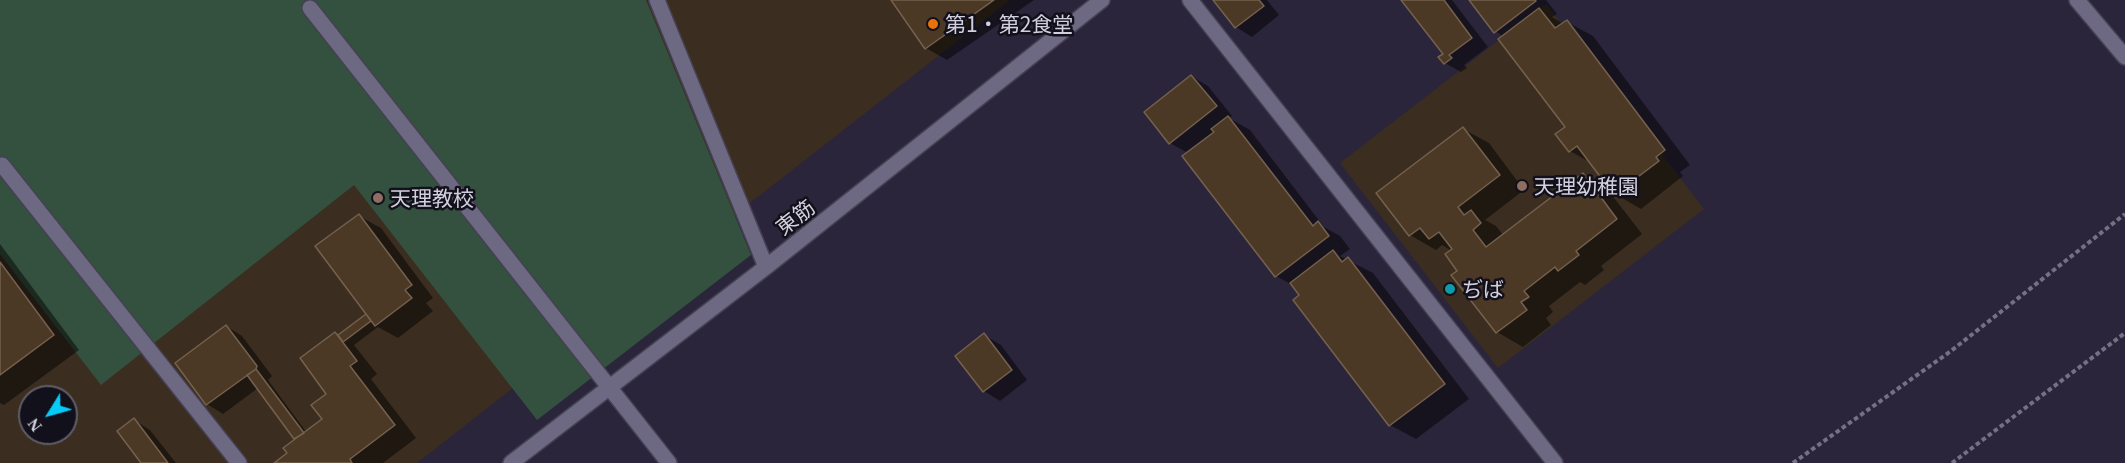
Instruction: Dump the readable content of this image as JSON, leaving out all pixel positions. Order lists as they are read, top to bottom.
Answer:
{
  "streets": {
    "street": ["東筋"]
  },
  "places": [
    "第1・第2食堂",
    "天理幼稚園",
    "天理教校",
    "ぢば"
  ],
  "north": "bottom left"
}
